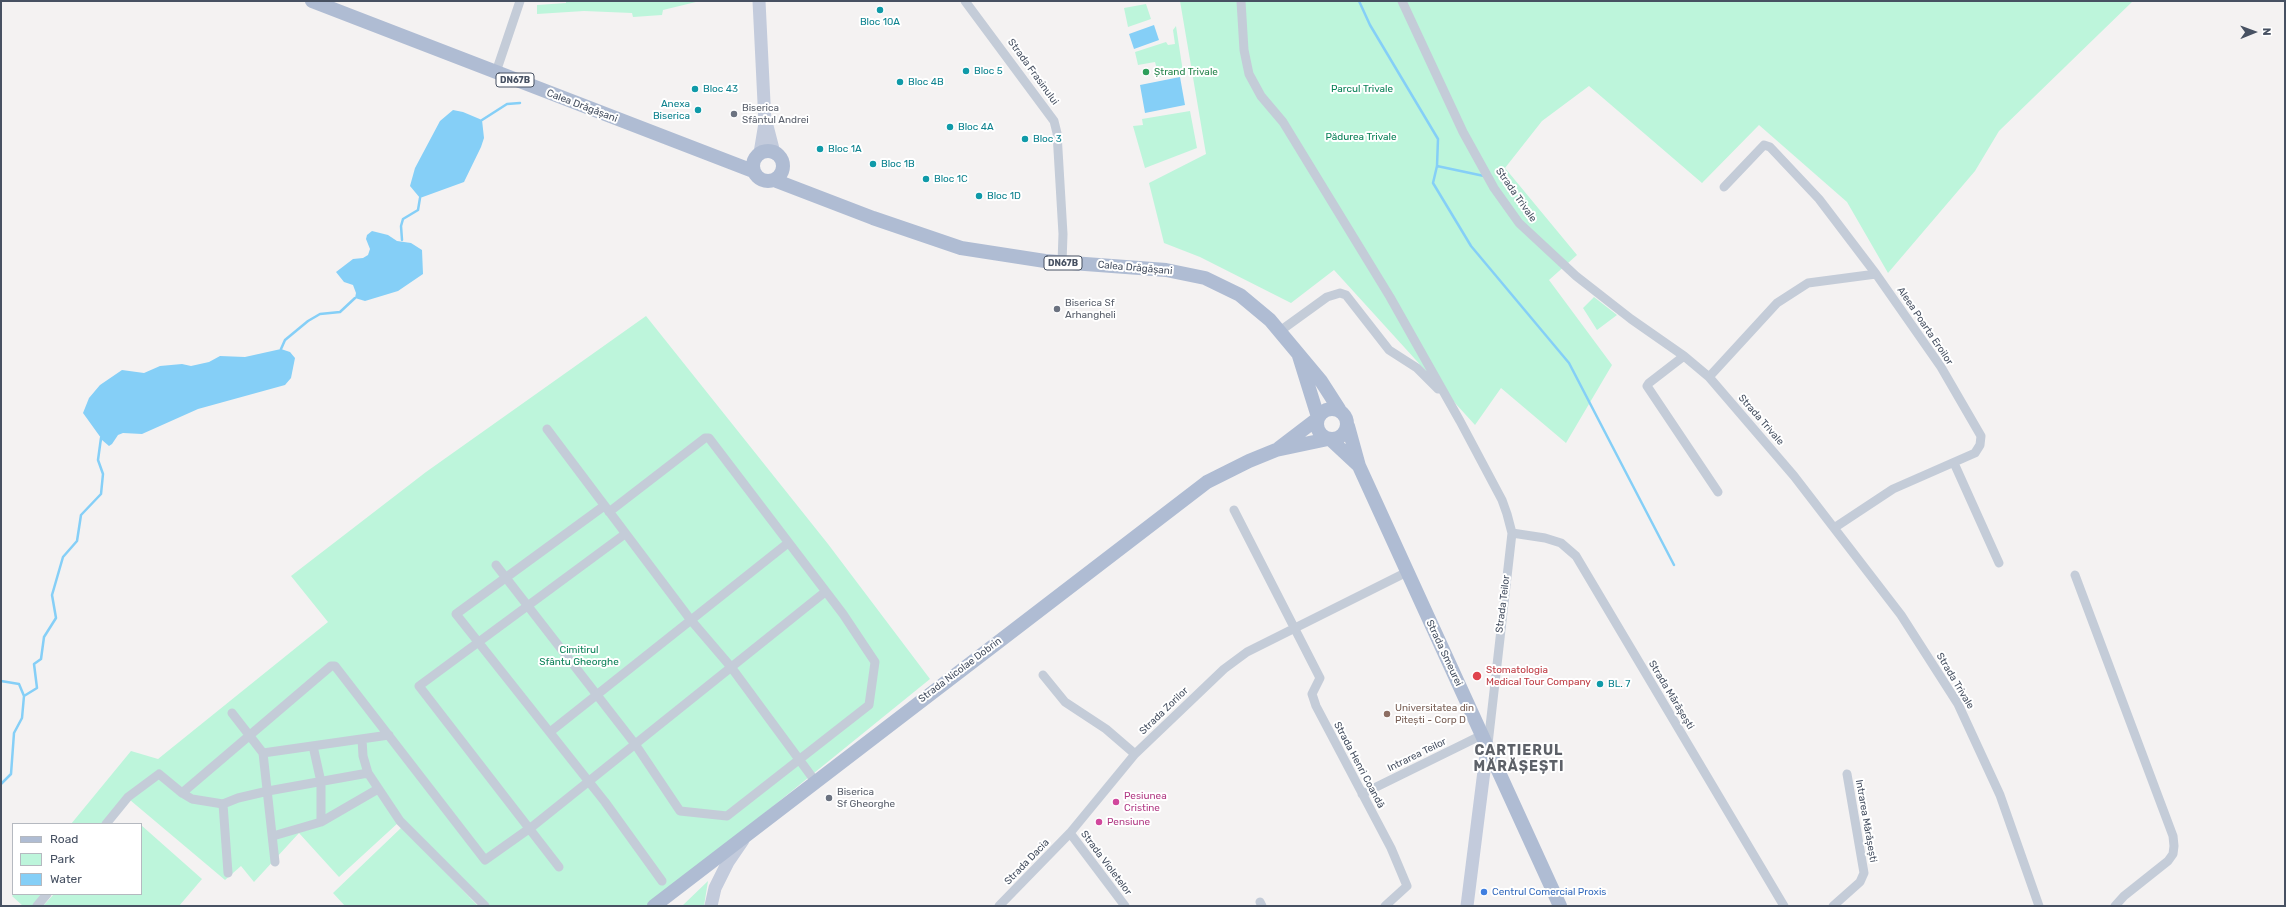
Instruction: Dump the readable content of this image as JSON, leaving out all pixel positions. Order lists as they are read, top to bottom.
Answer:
{
  "streets": {
    "main road": [
      "DN67B",
      "Calea Drăgășani",
      "Strada Smeurei",
      "Strada Nicolae Dobrin"
    ],
    "street": [
      "Strada Frasinului",
      "Strada Trivale",
      "Aleea Poarta Eroilor",
      "Strada Teilor",
      "Strada Mărășești",
      "Strada Zorilor",
      "Intrarea Teilor",
      "Strada Henri Coandă",
      "Intrarea Mărășești",
      "Strada Dacia",
      "Strada Violetelor"
    ]
  },
  "crossings": [
    ["Strada Frasinului", "Calea Drăgășani"],
    ["Calea Drăgășani", "Strada Smeurei"],
    ["Calea Drăgășani", "Strada Nicolae Dobrin"],
    ["Strada Trivale", "Aleea Poarta Eroilor"],
    ["Strada Teilor", "Strada Smeurei"],
    ["Strada Teilor", "Strada Mărășești"],
    ["Strada Teilor", "Intrarea Teilor"],
    ["Strada Smeurei", "Strada Nicolae Dobrin"],
    ["Strada Smeurei", "Strada Zorilor"],
    ["Strada Smeurei", "Intrarea Teilor"],
    ["Strada Zorilor", "Strada Henri Coandă"],
    ["Strada Zorilor", "Strada Dacia"],
    ["Strada Zorilor", "Strada Violetelor"],
    ["Intrarea Teilor", "Strada Henri Coandă"],
    ["Strada Dacia", "Strada Violetelor"]
  ],
  "districts": ["CARTIERUL MĂRĂȘEȘTI"],
  "parks": ["Parcul Trivale", "Pădurea Trivale", "Cimitirul Sfântu Gheorghe"],
  "places": [
    "Bloc 10A",
    "Bloc 5",
    "Ștrand Trivale",
    "Bloc 4B",
    "Bloc 43",
    "Anexa Biserica",
    "Biserica Sfântul Andrei",
    "Bloc 4A",
    "Bloc 3",
    "Bloc 1A",
    "Bloc 1B",
    "Bloc 1C",
    "Bloc 1D",
    "Biserica Sf Arhangheli",
    "Stomatologia Medical Tour Company",
    "BL. 7",
    "Universitatea din Pitești - Corp D",
    "Biserica Sf Gheorghe",
    "Pesiunea Cristine",
    "Pensiune",
    "Centrul Comercial Proxis"
  ],
  "legend": ["Road", "Park", "Water"],
  "north": "right"
}
